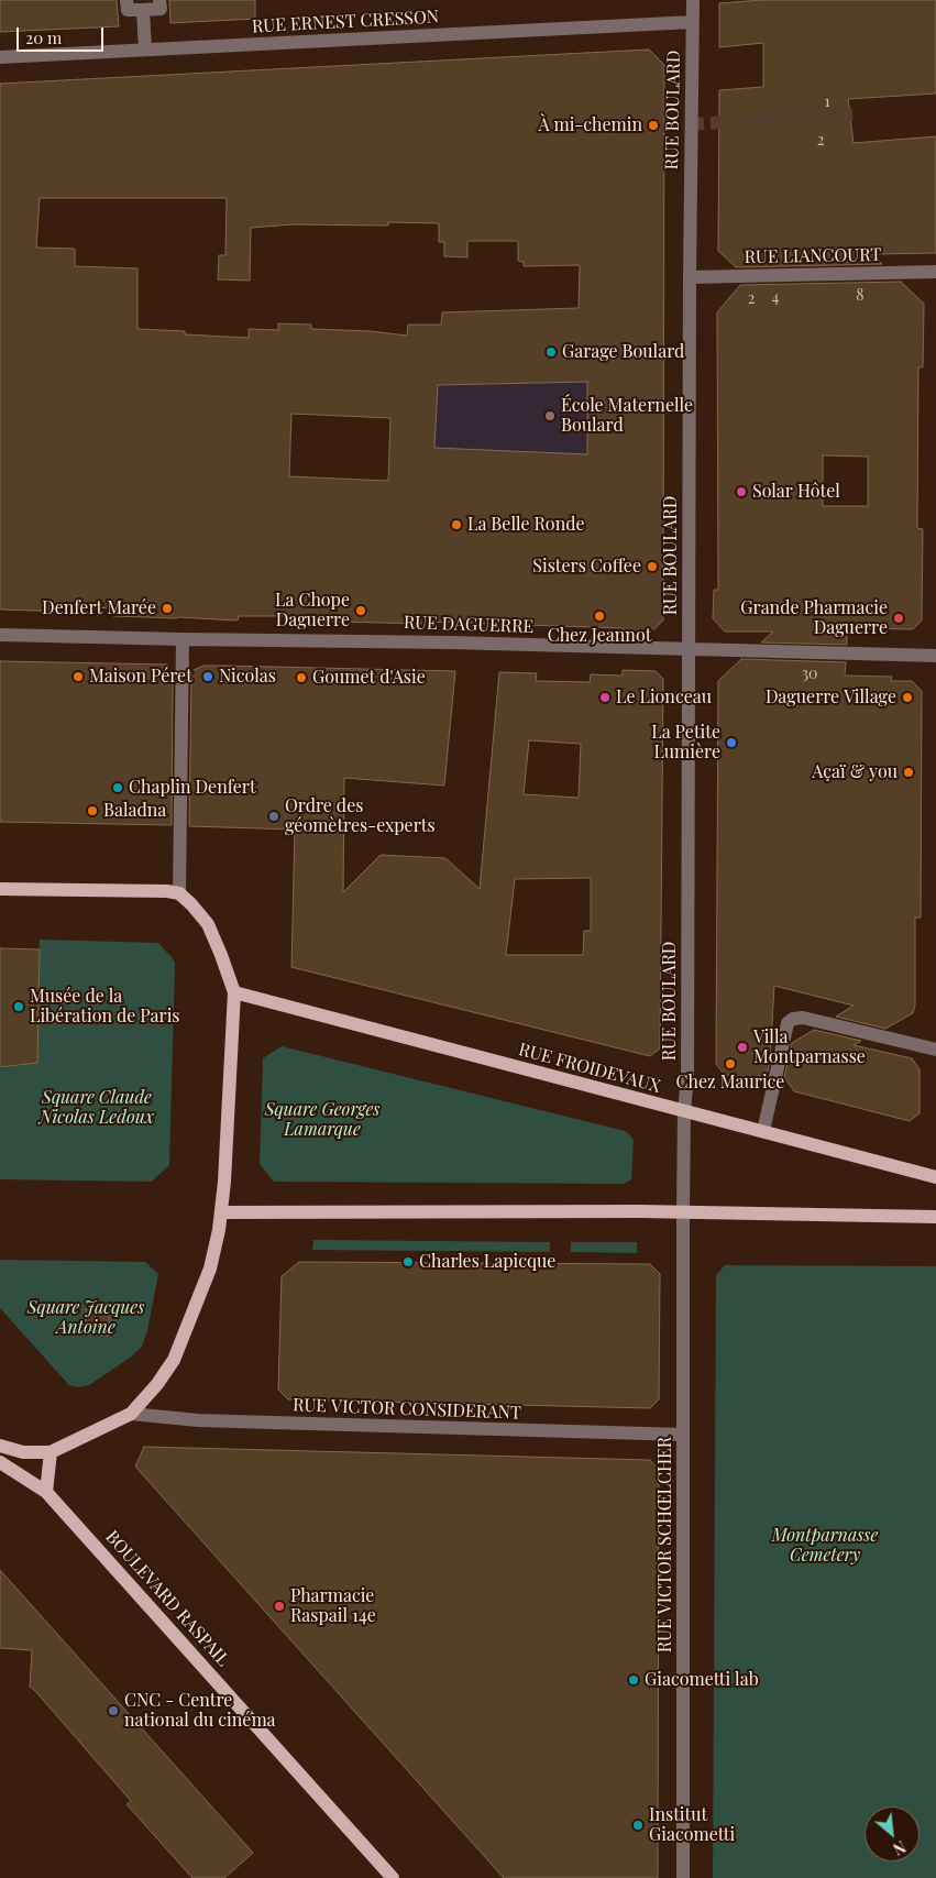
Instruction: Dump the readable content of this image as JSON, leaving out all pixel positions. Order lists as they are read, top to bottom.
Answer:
{
  "streets": {
    "main road": ["RUE FROIDEVAUX", "BOULEVARD RASPAIL"],
    "street": [
      "RUE ERNEST CRESSON",
      "RUE BOULARD",
      "RUE LIANCOURT",
      "RUE DAGUERRE",
      "RUE VICTOR CONSIDERANT",
      "RUE VICTOR SCHŒLCHER"
    ]
  },
  "crossings": [
    ["RUE ERNEST CRESSON", "RUE BOULARD"],
    ["RUE BOULARD", "RUE LIANCOURT"],
    ["RUE BOULARD", "RUE DAGUERRE"],
    ["RUE BOULARD", "RUE FROIDEVAUX"],
    ["RUE BOULARD", "RUE VICTOR SCHŒLCHER"],
    ["RUE VICTOR CONSIDERANT", "RUE VICTOR SCHŒLCHER"]
  ],
  "parks": [
    "Square Claude Nicolas Ledoux",
    "Square Georges Lamarque",
    "Square Jacques Antoine",
    "Montparnasse Cemetery"
  ],
  "places": [
    "À mi-chemin",
    "Garage Boulard",
    "École Maternelle Boulard",
    "Solar Hôtel",
    "La Belle Ronde",
    "Sisters Coffee",
    "Denfert Marée",
    "La Chope Daguerre",
    "Chez Jeannot",
    "Grande Pharmacie Daguerre",
    "Maison Péret",
    "Nicolas",
    "Goumet d'Asie",
    "Le Lionceau",
    "Daguerre Village",
    "La Petite Lumière",
    "Açaï & you",
    "Chaplin Denfert",
    "Baladna",
    "Ordre des géomètres-experts",
    "Musée de la Libération de Paris",
    "Villa Montparnasse",
    "Chez Maurice",
    "Charles Lapicque",
    "Pharmacie Raspail 14e",
    "Giacometti lab",
    "CNC - Centre national du cinéma",
    "Institut Giacometti"
  ],
  "house_numbers": [
    "1",
    "2",
    "8",
    "4",
    "2",
    "30"
  ],
  "scale_bar": "20 m",
  "north": "bottom right"
}
